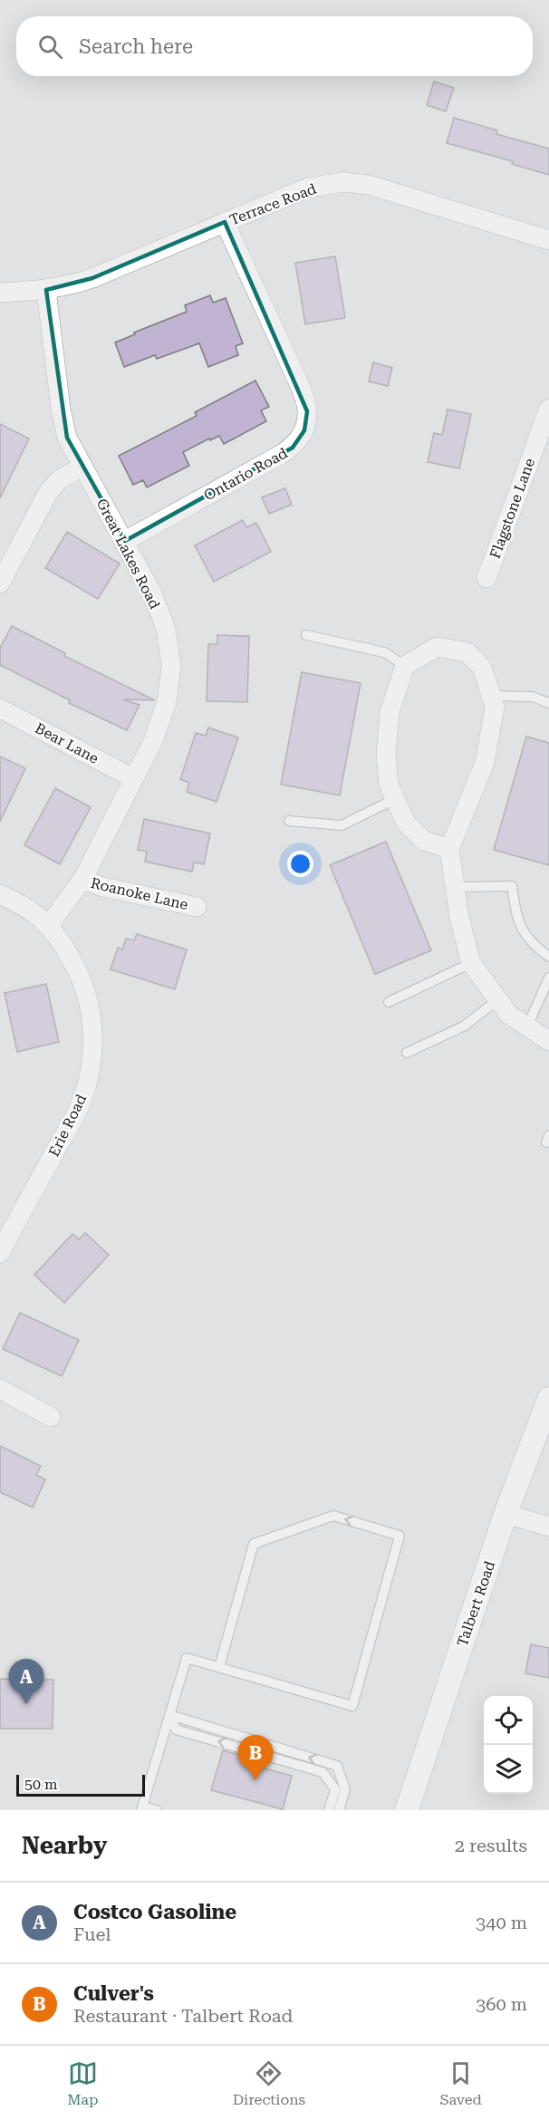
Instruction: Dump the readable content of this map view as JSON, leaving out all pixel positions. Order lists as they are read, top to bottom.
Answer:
{
  "streets": {
    "street": [
      "Terrace Road",
      "Ontario Road",
      "Flagstone Lane",
      "Great Lakes Road",
      "Bear Lane",
      "Roanoke Lane",
      "Erie Road",
      "Talbert Road"
    ]
  },
  "crossings": [
    ["Terrace Road", "Ontario Road"],
    ["Terrace Road", "Great Lakes Road"],
    ["Ontario Road", "Great Lakes Road"],
    ["Great Lakes Road", "Bear Lane"],
    ["Great Lakes Road", "Roanoke Lane"],
    ["Great Lakes Road", "Erie Road"]
  ],
  "scale_bar": "50 m",
  "page": {
    "search": "Search here",
    "pins": ["A", "B"],
    "scale": "50 m",
    "heading": ["Nearby", "2 results"],
    "list": [
      {
        "mark": "A",
        "name": "Costco Gasoline",
        "note": "Fuel",
        "value": "340 m"
      },
      {
        "mark": "B",
        "name": "Culver's",
        "note": "Restaurant · Talbert Road",
        "value": "360 m"
      }
    ],
    "nav": ["Map", "Directions", "Saved"]
  }
}
